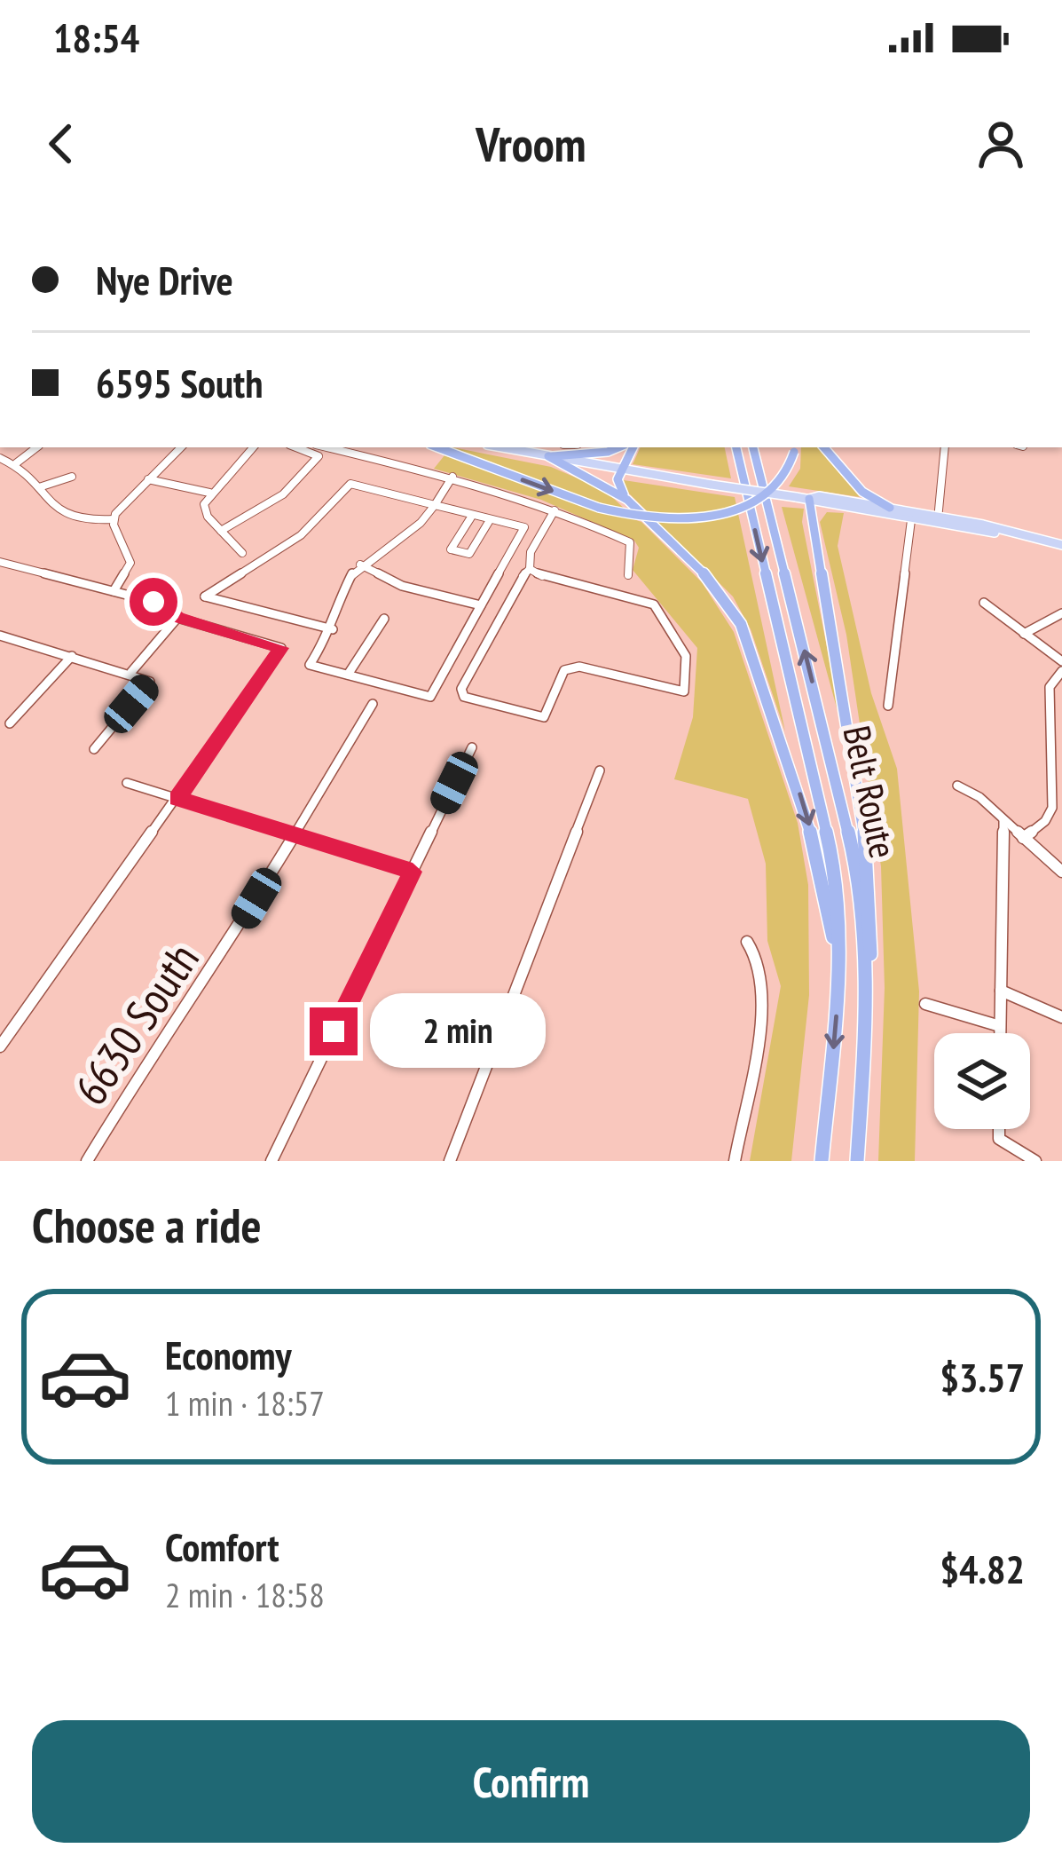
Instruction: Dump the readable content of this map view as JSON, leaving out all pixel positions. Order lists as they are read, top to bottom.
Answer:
{
  "streets": {
    "highway": ["Belt Route"],
    "street": ["6630 South"]
  },
  "page": {
    "status": "18:54",
    "header": "Vroom",
    "banner": ["Nye Drive", "6595 South"],
    "bubble": "2 min",
    "heading": "Choose a ride",
    "list": [
      {
        "name": "Economy",
        "note": "1 min · 18:57",
        "value": "$3.57"
      },
      {
        "name": "Comfort",
        "note": "2 min · 18:58",
        "value": "$4.82"
      }
    ],
    "buttons": "Confirm"
  }
}
